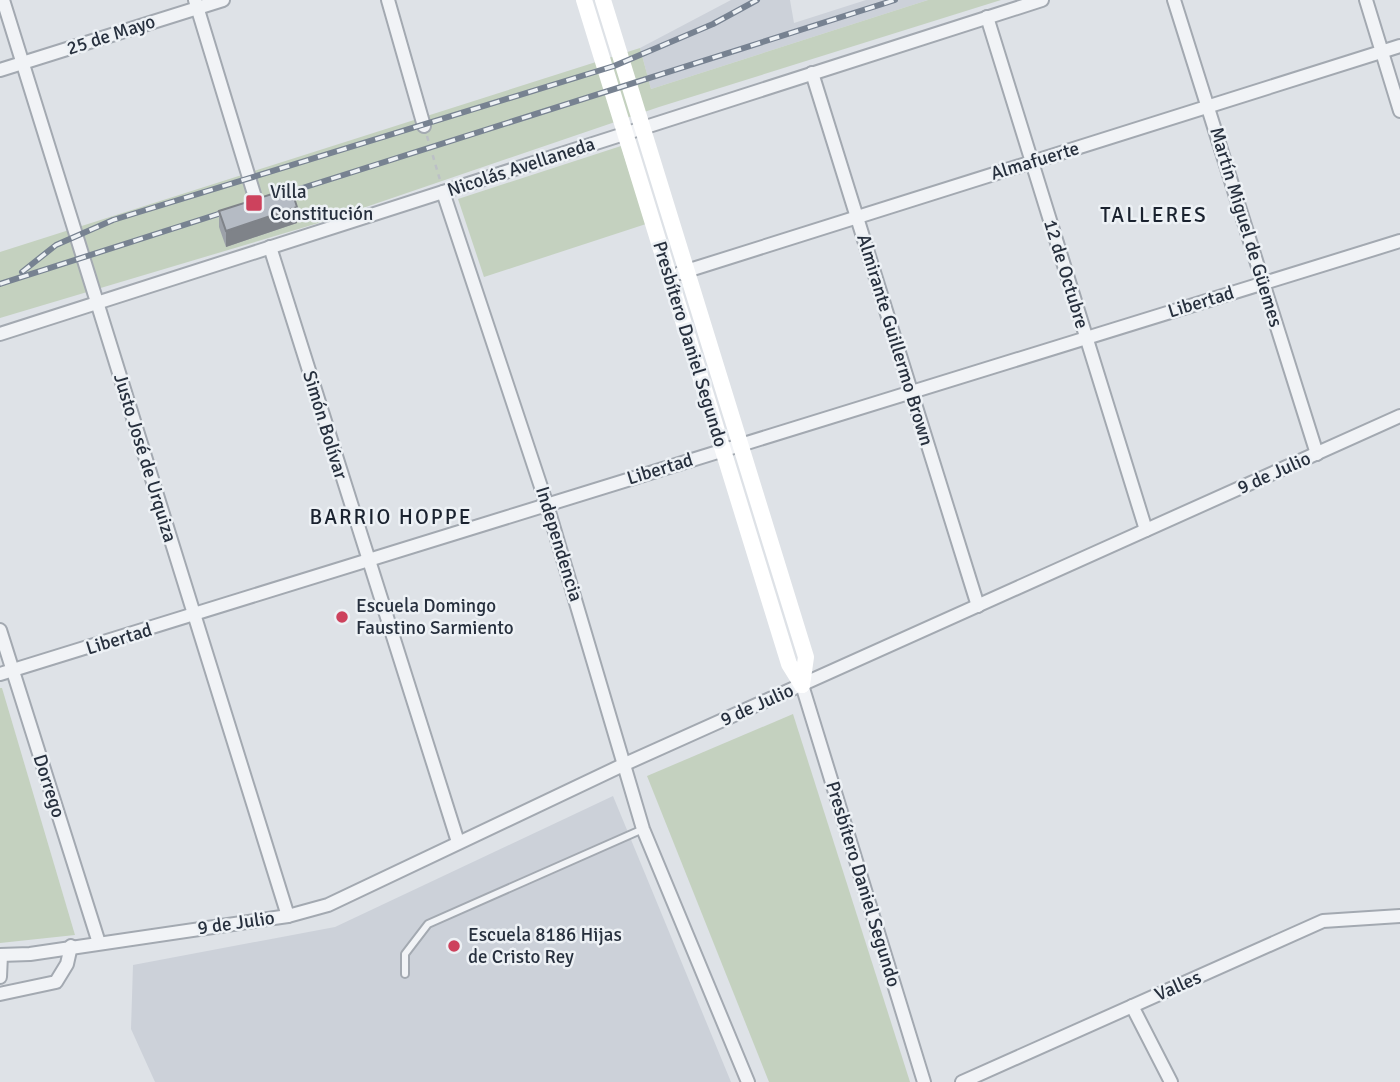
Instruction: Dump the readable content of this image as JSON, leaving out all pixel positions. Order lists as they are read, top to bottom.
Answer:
{
  "streets": {
    "main road": ["Presbítero Daniel Segundo"],
    "street": [
      "25 de Mayo",
      "Almafuerte",
      "Nicolás Avellaneda",
      "Martín Miguel de Güemes",
      "12 de Octubre",
      "Libertad",
      "Almirante Guillermo Brown",
      "Simón Bolívar",
      "Justo José de Urquiza",
      "9 de Julio",
      "Independencia",
      "Dorrego",
      "Valles"
    ]
  },
  "crossings": [
    ["25 de Mayo", "Justo José de Urquiza"],
    ["Almafuerte", "Martín Miguel de Güemes"],
    ["Almafuerte", "12 de Octubre"],
    ["Almafuerte", "Almirante Guillermo Brown"],
    ["Almafuerte", "Presbítero Daniel Segundo"],
    ["Nicolás Avellaneda", "12 de Octubre"],
    ["Nicolás Avellaneda", "Almirante Guillermo Brown"],
    ["Nicolás Avellaneda", "Presbítero Daniel Segundo"],
    ["Nicolás Avellaneda", "Simón Bolívar"],
    ["Nicolás Avellaneda", "Justo José de Urquiza"],
    ["Nicolás Avellaneda", "Independencia"],
    ["Martín Miguel de Güemes", "Libertad"],
    ["Martín Miguel de Güemes", "9 de Julio"],
    ["12 de Octubre", "Libertad"],
    ["12 de Octubre", "9 de Julio"],
    ["Libertad", "Almirante Guillermo Brown"],
    ["Libertad", "Presbítero Daniel Segundo"],
    ["Libertad", "Simón Bolívar"],
    ["Libertad", "Justo José de Urquiza"],
    ["Libertad", "Independencia"],
    ["Libertad", "Dorrego"],
    ["Almirante Guillermo Brown", "9 de Julio"],
    ["Presbítero Daniel Segundo", "9 de Julio"],
    ["Simón Bolívar", "9 de Julio"],
    ["Justo José de Urquiza", "9 de Julio"],
    ["9 de Julio", "Independencia"],
    ["9 de Julio", "Dorrego"]
  ],
  "districts": ["TALLERES", "BARRIO HOPPE"],
  "places": {
    "transit": ["Villa Constitución"],
    "other": ["Escuela Domingo Faustino Sarmiento", "Escuela 8186 Hijas de Cristo Rey"]
  }
}
